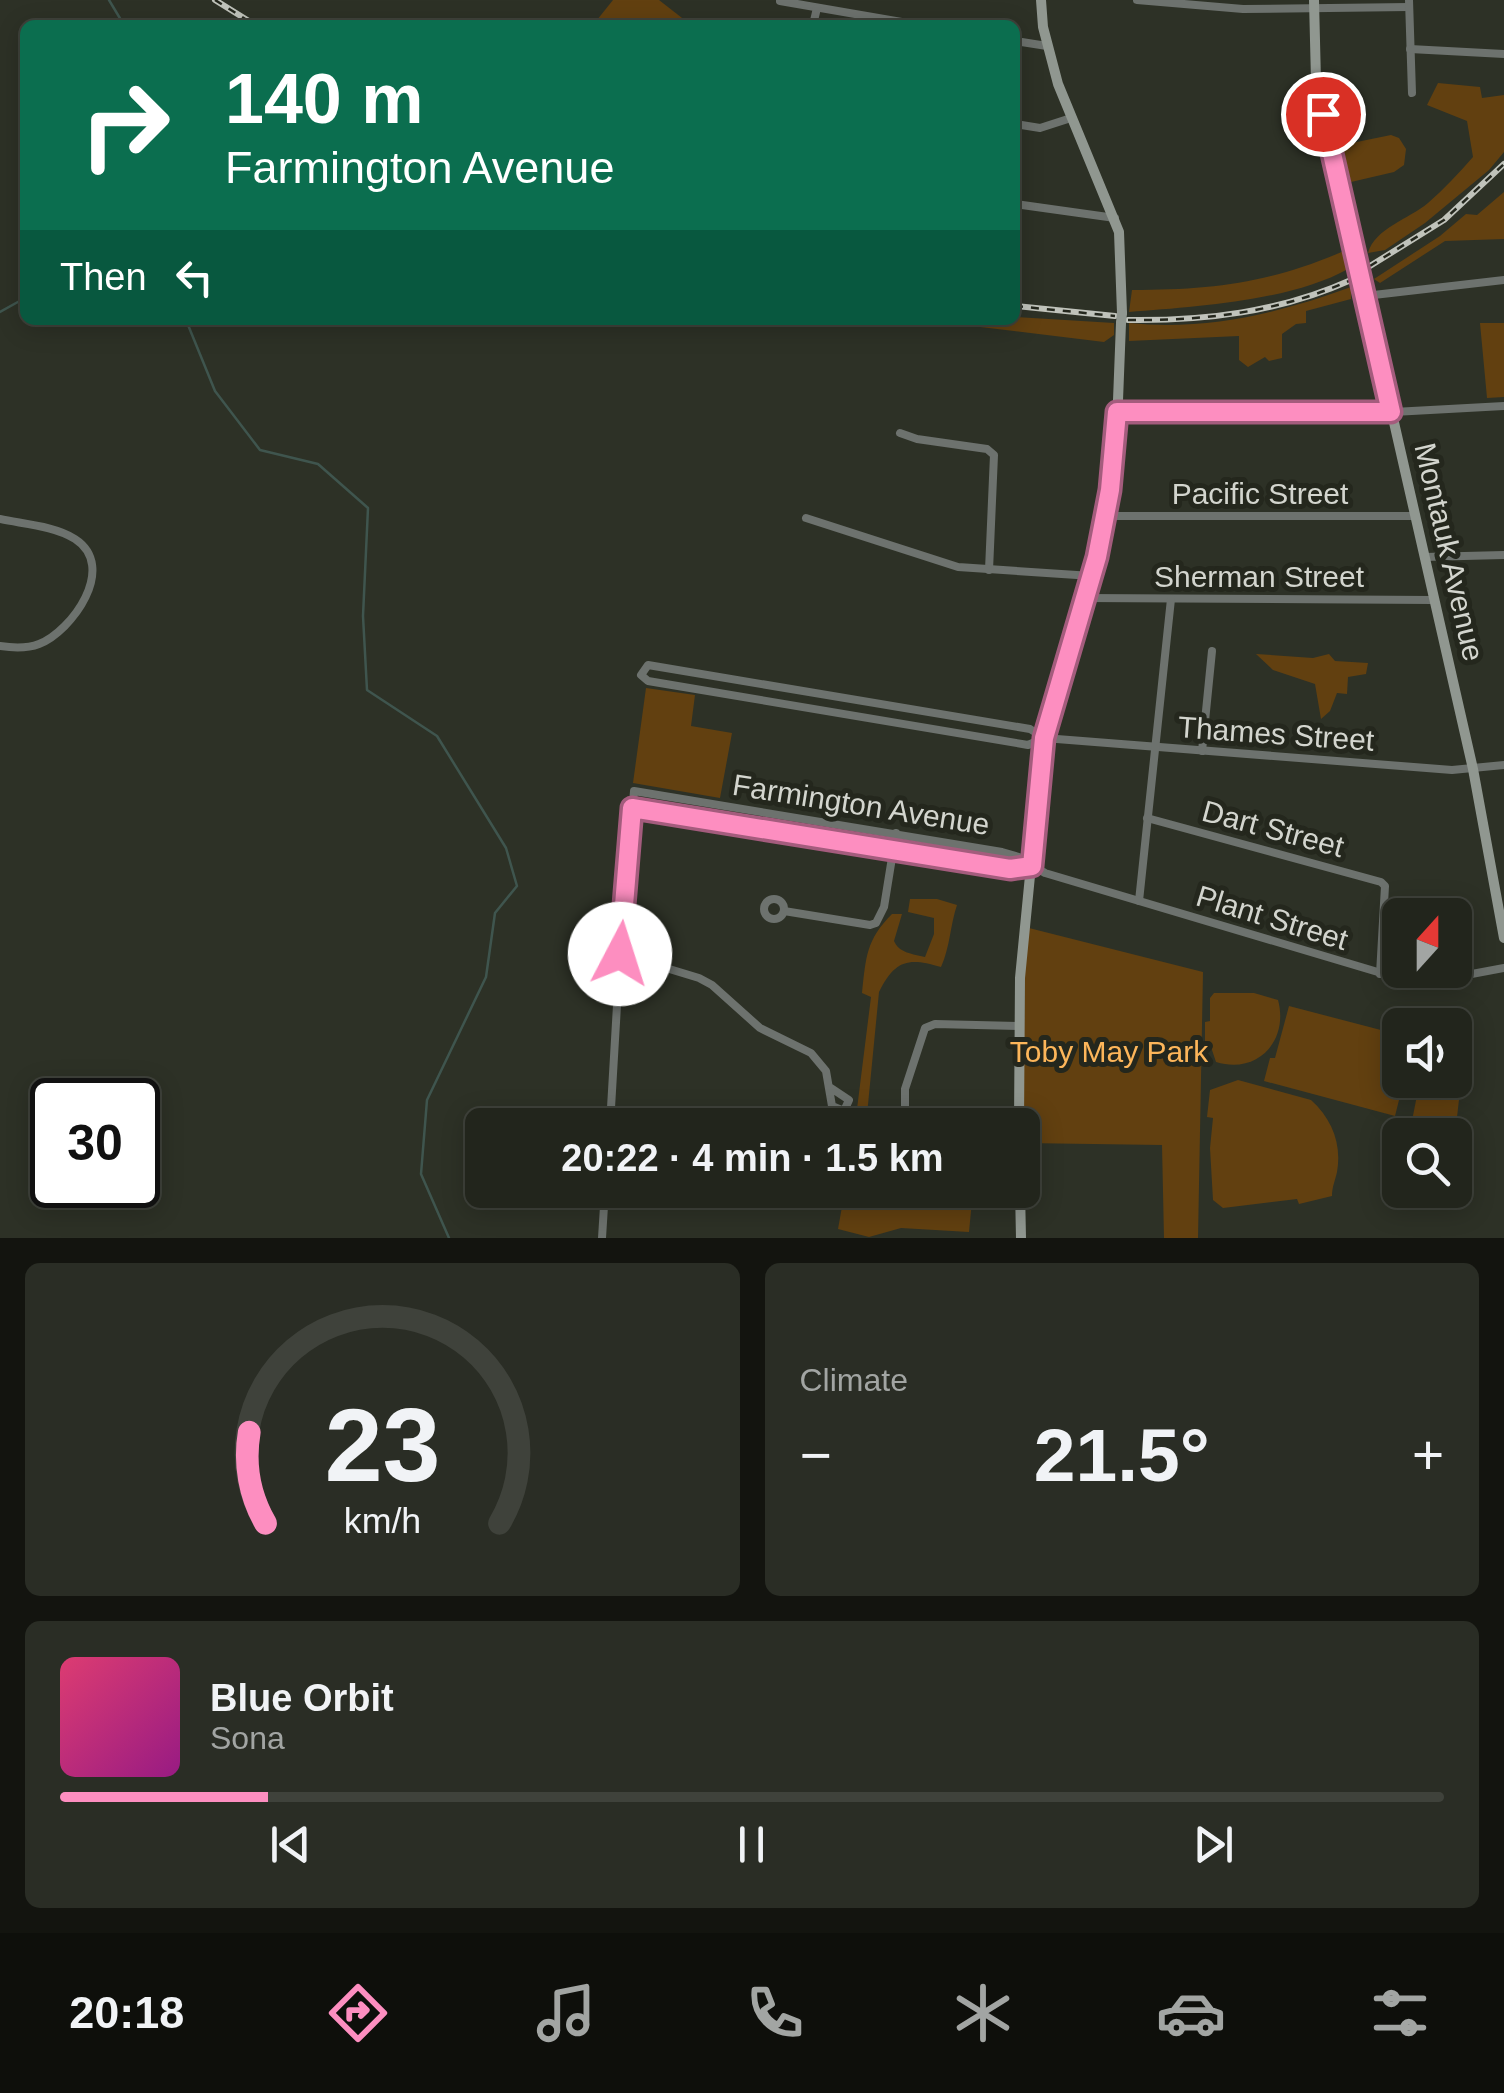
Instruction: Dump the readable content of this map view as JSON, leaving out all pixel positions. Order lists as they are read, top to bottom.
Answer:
{
  "streets": {
    "main road": ["Montauk Avenue"],
    "street": [
      "Pacific Street",
      "Sherman Street",
      "Thames Street",
      "Farmington Avenue",
      "Dart Street",
      "Plant Street"
    ]
  },
  "crossings": [
    ["Pacific Street", "Montauk Avenue"],
    ["Montauk Avenue", "Sherman Street"],
    ["Montauk Avenue", "Thames Street"],
    ["Farmington Avenue", "Plant Street"],
    ["Dart Street", "Plant Street"]
  ],
  "parks": ["Toby May Park"],
  "north": "top",
  "page": {
    "turn": ["140 m", "Farmington Avenue"],
    "then": "Then",
    "limit": "30",
    "trip": "20:22 · 4 min · 1.5 km",
    "tile": "Climate",
    "heat": ["−", "21.5°", "+"],
    "song": ["Blue Orbit", "Sona"],
    "tabs": "20:18",
    "gauge": ["23", "km/h"]
  }
}
